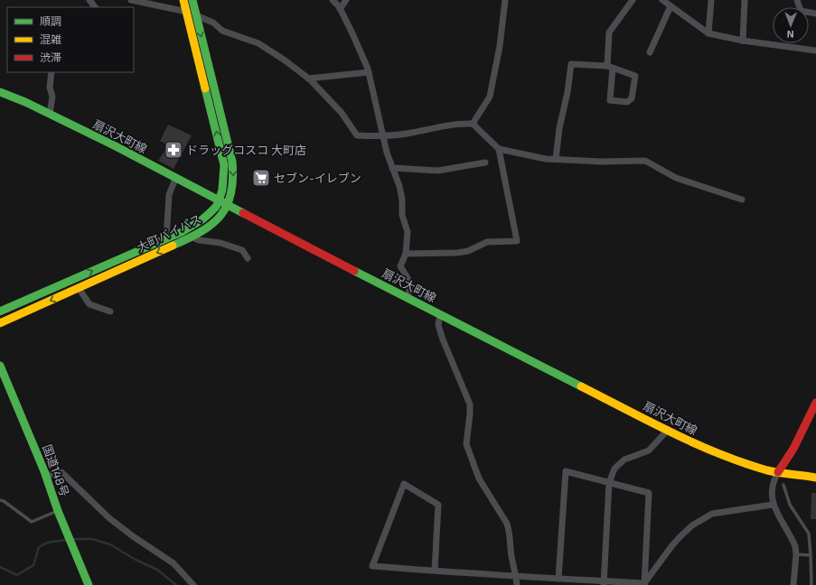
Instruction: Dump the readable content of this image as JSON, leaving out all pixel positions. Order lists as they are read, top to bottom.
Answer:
{
  "streets": {
    "main road": ["扇沢大町線", "大町バイパス", "国道148号"]
  },
  "crossings": [
    ["扇沢大町線", "大町バイパス"]
  ],
  "places": {
    "pharmacy": ["ドラッグコスコ 大町店"],
    "supermarket": ["セブン-イレブン"]
  },
  "legend": ["順調", "混雑", "渋滞"],
  "north": "bottom"
}
